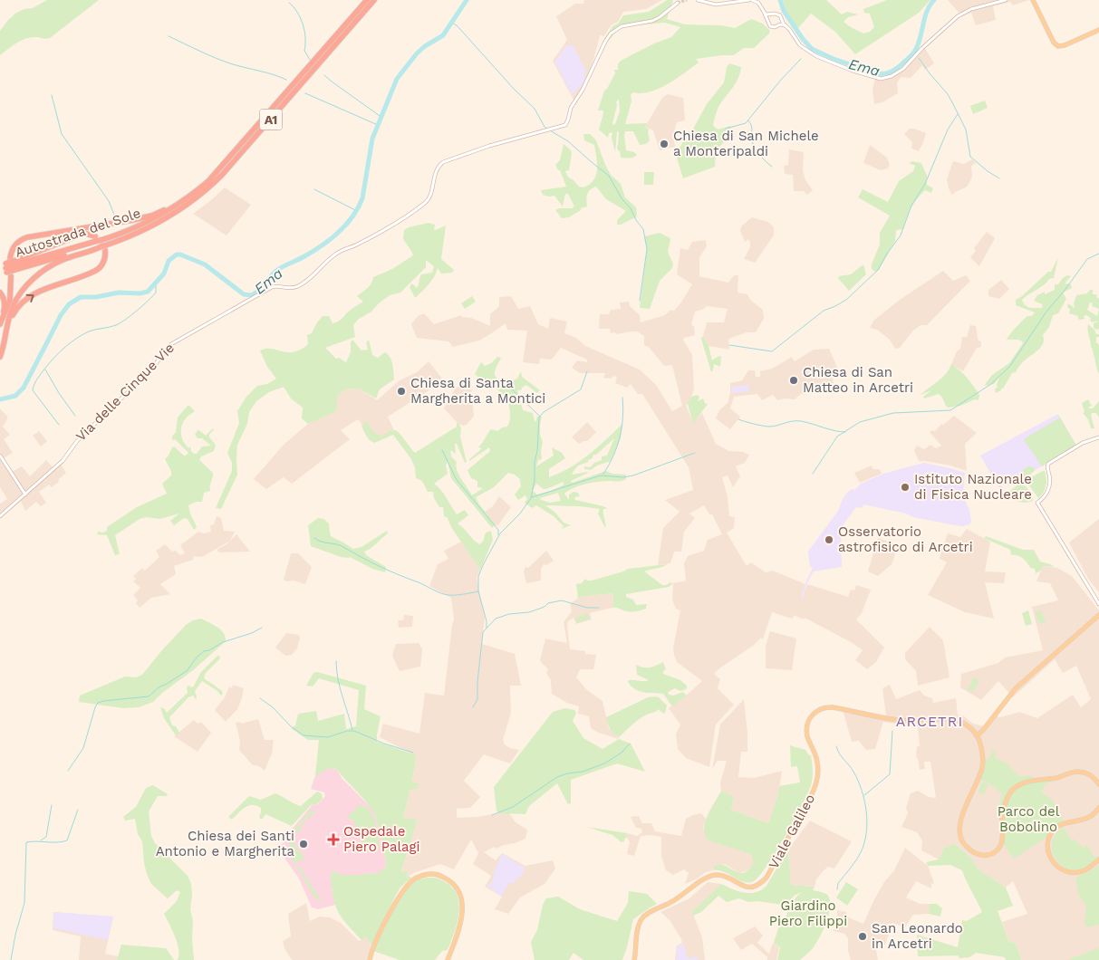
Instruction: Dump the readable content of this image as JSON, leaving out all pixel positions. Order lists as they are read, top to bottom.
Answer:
{
  "streets": {
    "highway": ["A1", "Autostrada del Sole"],
    "main road": ["Viale Galileo"],
    "street": ["Via delle Cinque Vie"]
  },
  "districts": ["ARCETRI"],
  "water": ["Ema"],
  "parks": ["Parco del Bobolino", "Giardino Piero Filippi"],
  "places": {
    "other": [
      "Chiesa di San Michele a Monteripaldi",
      "Chiesa di San Matteo in Arcetri",
      "Chiesa di Santa Margherita a Montici",
      "Istituto Nazionale di Fisica Nucleare",
      "Osservatorio astrofisico di Arcetri",
      "Chiesa dei Santi Antonio e Margherita",
      "San Leonardo in Arcetri"
    ],
    "health": ["Ospedale Piero Palagi"]
  }
}
